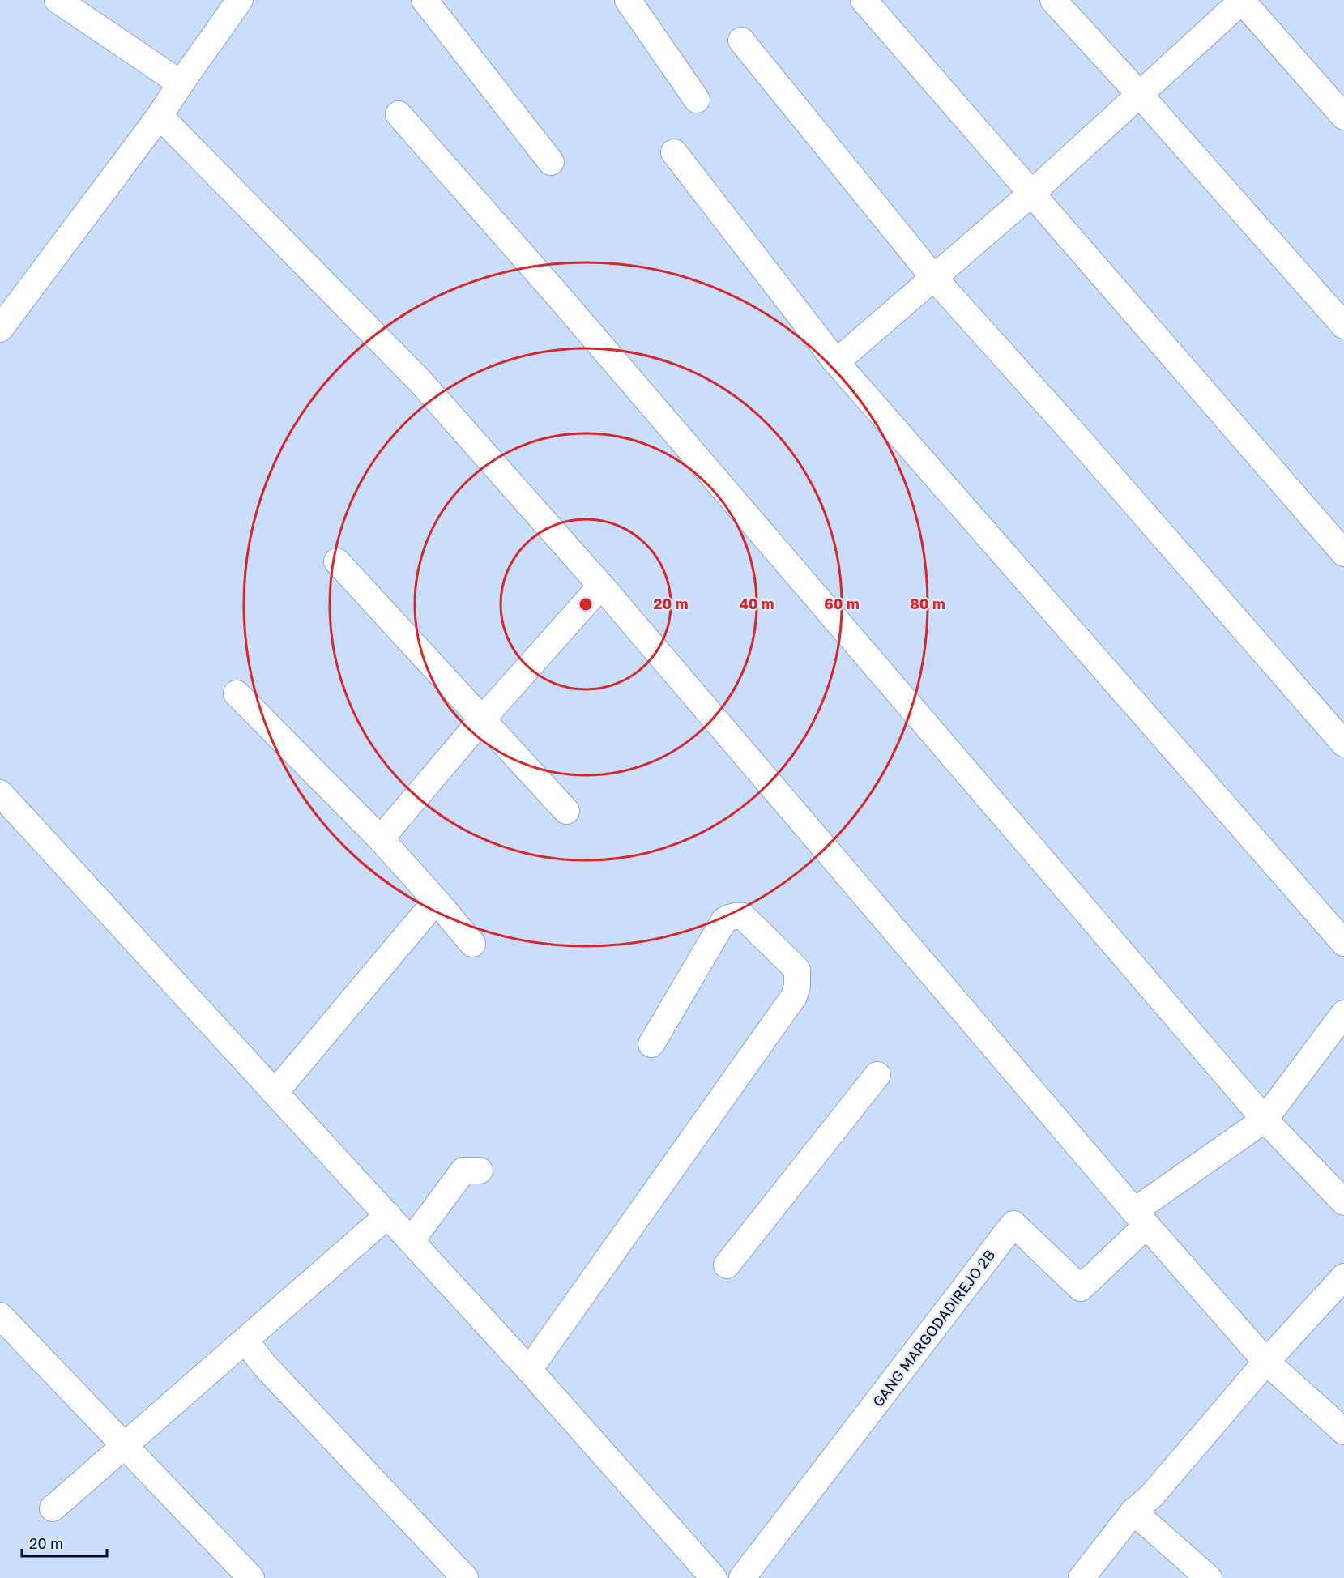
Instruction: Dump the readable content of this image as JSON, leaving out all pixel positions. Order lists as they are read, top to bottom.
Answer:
{
  "streets": {
    "street": ["GANG MARGODADIREJO 2B"]
  },
  "scale_bar": "20 m",
  "rings": [
    "20 m",
    "40 m",
    "60 m",
    "80 m"
  ]
}
